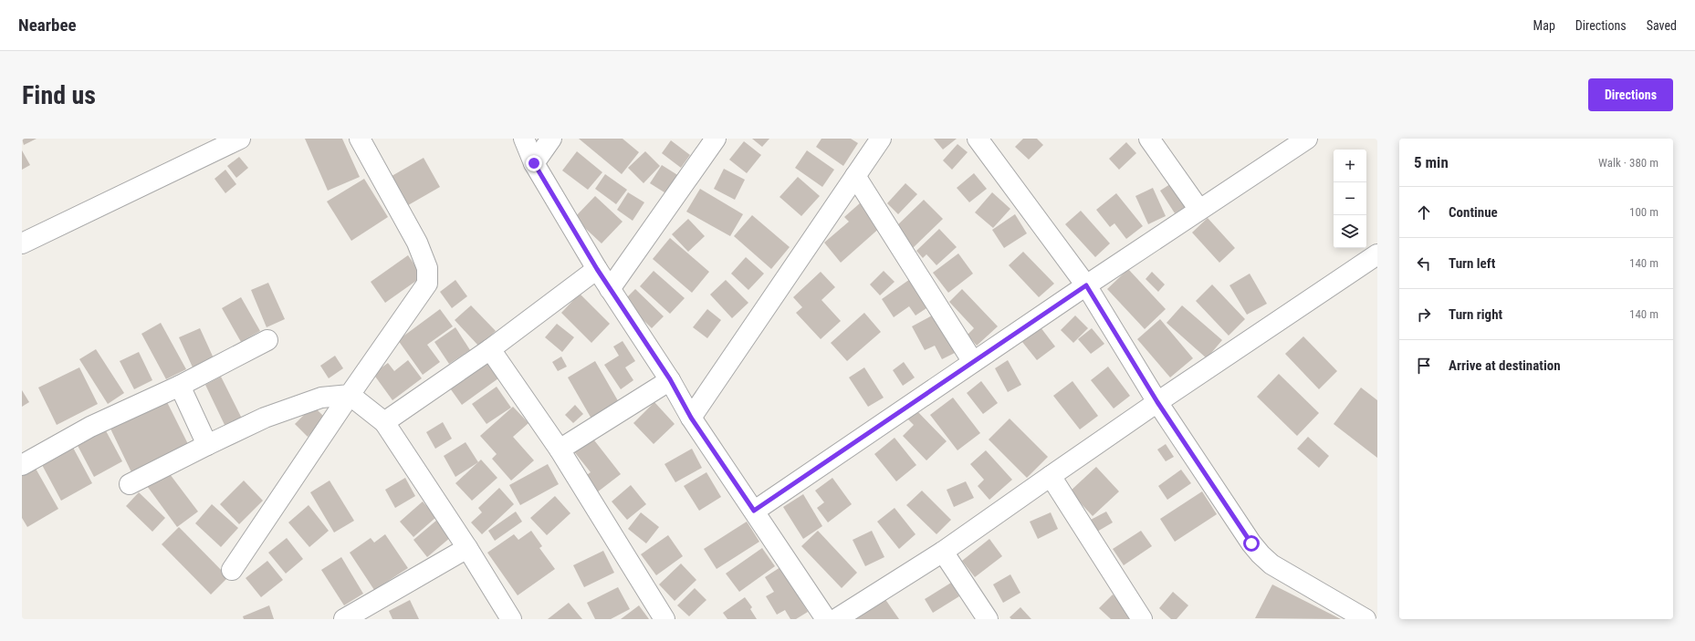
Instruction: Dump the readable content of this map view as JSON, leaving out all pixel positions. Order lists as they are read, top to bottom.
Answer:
{
  "page": {
    "header": "Nearbee",
    "nav": ["Map", "Directions", "Saved"],
    "buttons": "Directions",
    "title": "Find us",
    "heading": ["5 min", "Walk · 380 m"],
    "map_buttons": ["+", "−"],
    "list": [
      ["Continue", "100 m"],
      ["Turn left", "140 m"],
      ["Turn right", "140 m"],
      "Arrive at destination"
    ]
  }
}
